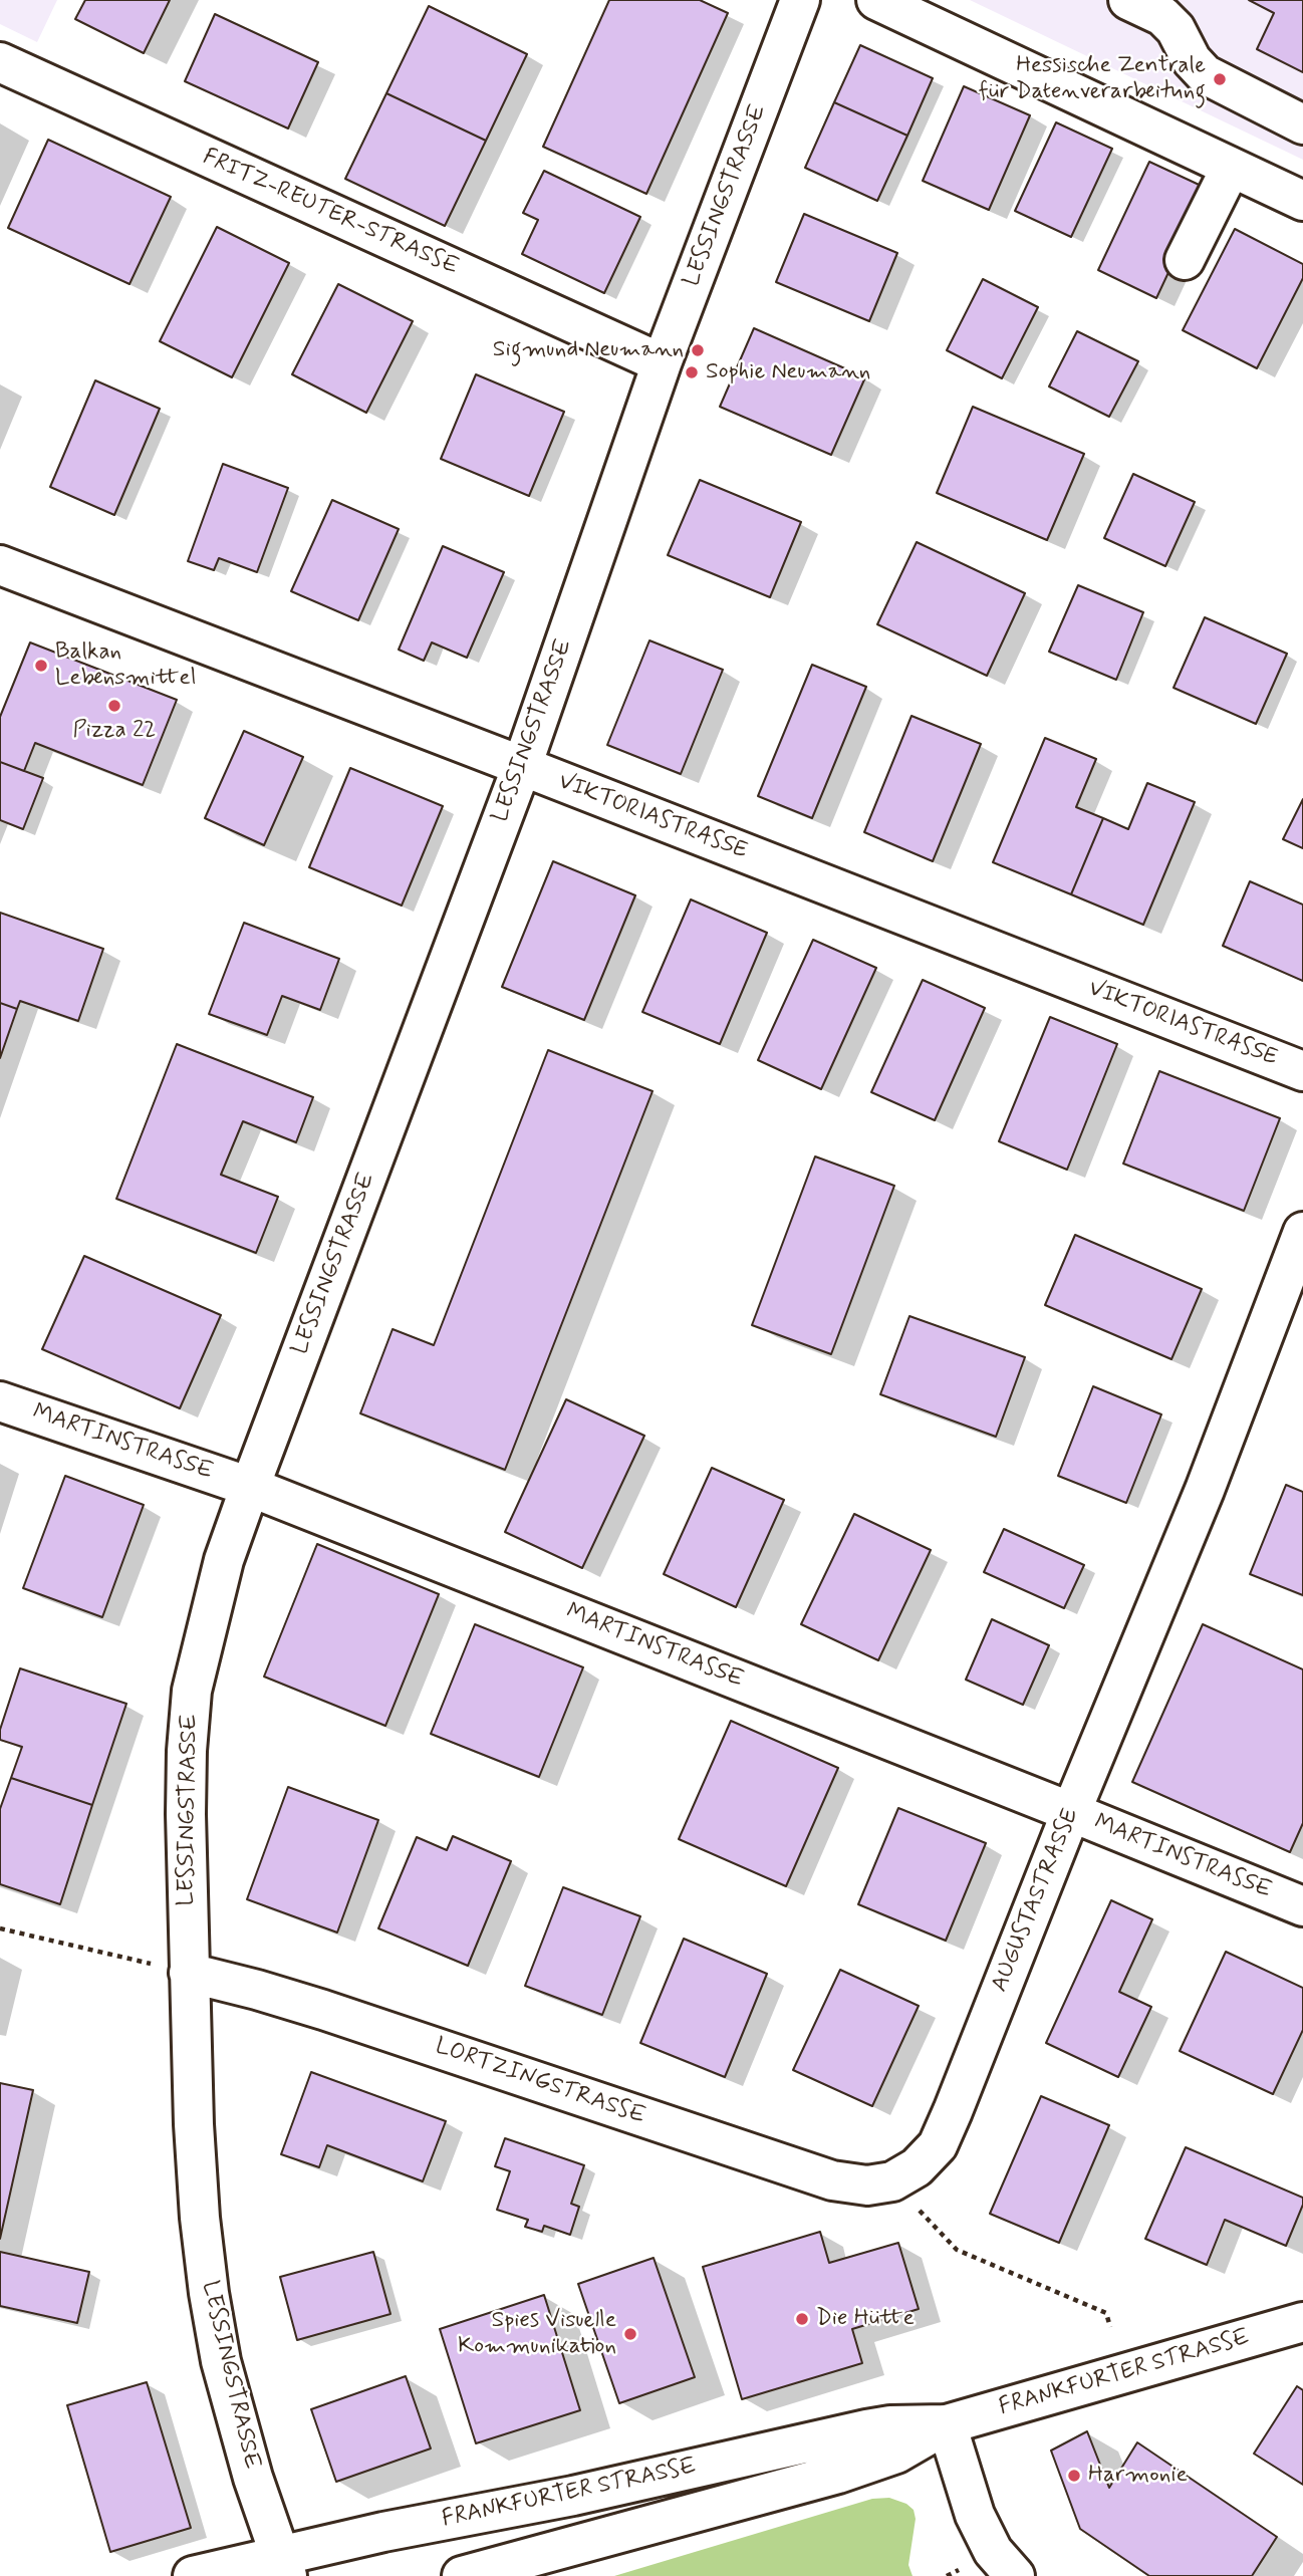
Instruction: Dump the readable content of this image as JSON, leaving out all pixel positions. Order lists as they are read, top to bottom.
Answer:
{
  "streets": {
    "street": [
      "LESSINGSTRASSE",
      "FRITZ-REUTER-STRASSE",
      "VIKTORIASTRASSE",
      "MARTINSTRASSE",
      "AUGUSTASTRASSE",
      "LORTZINGSTRASSE",
      "FRANKFURTER STRASSE"
    ]
  },
  "crossings": [
    ["LESSINGSTRASSE", "FRITZ-REUTER-STRASSE"],
    ["LESSINGSTRASSE", "VIKTORIASTRASSE"],
    ["LESSINGSTRASSE", "MARTINSTRASSE"],
    ["LESSINGSTRASSE", "LORTZINGSTRASSE"],
    ["LESSINGSTRASSE", "FRANKFURTER STRASSE"],
    ["MARTINSTRASSE", "AUGUSTASTRASSE"],
    ["AUGUSTASTRASSE", "LORTZINGSTRASSE"]
  ],
  "places": [
    "Hessische Zentrale für Datenverarbeitung",
    "Sigmund Neumann",
    "Sophie Neumann",
    "Balkan Lebensmittel",
    "Pizza 22",
    "Die Hütte",
    "Spies Visuelle Kommunikation",
    "Harmonie"
  ]
}
